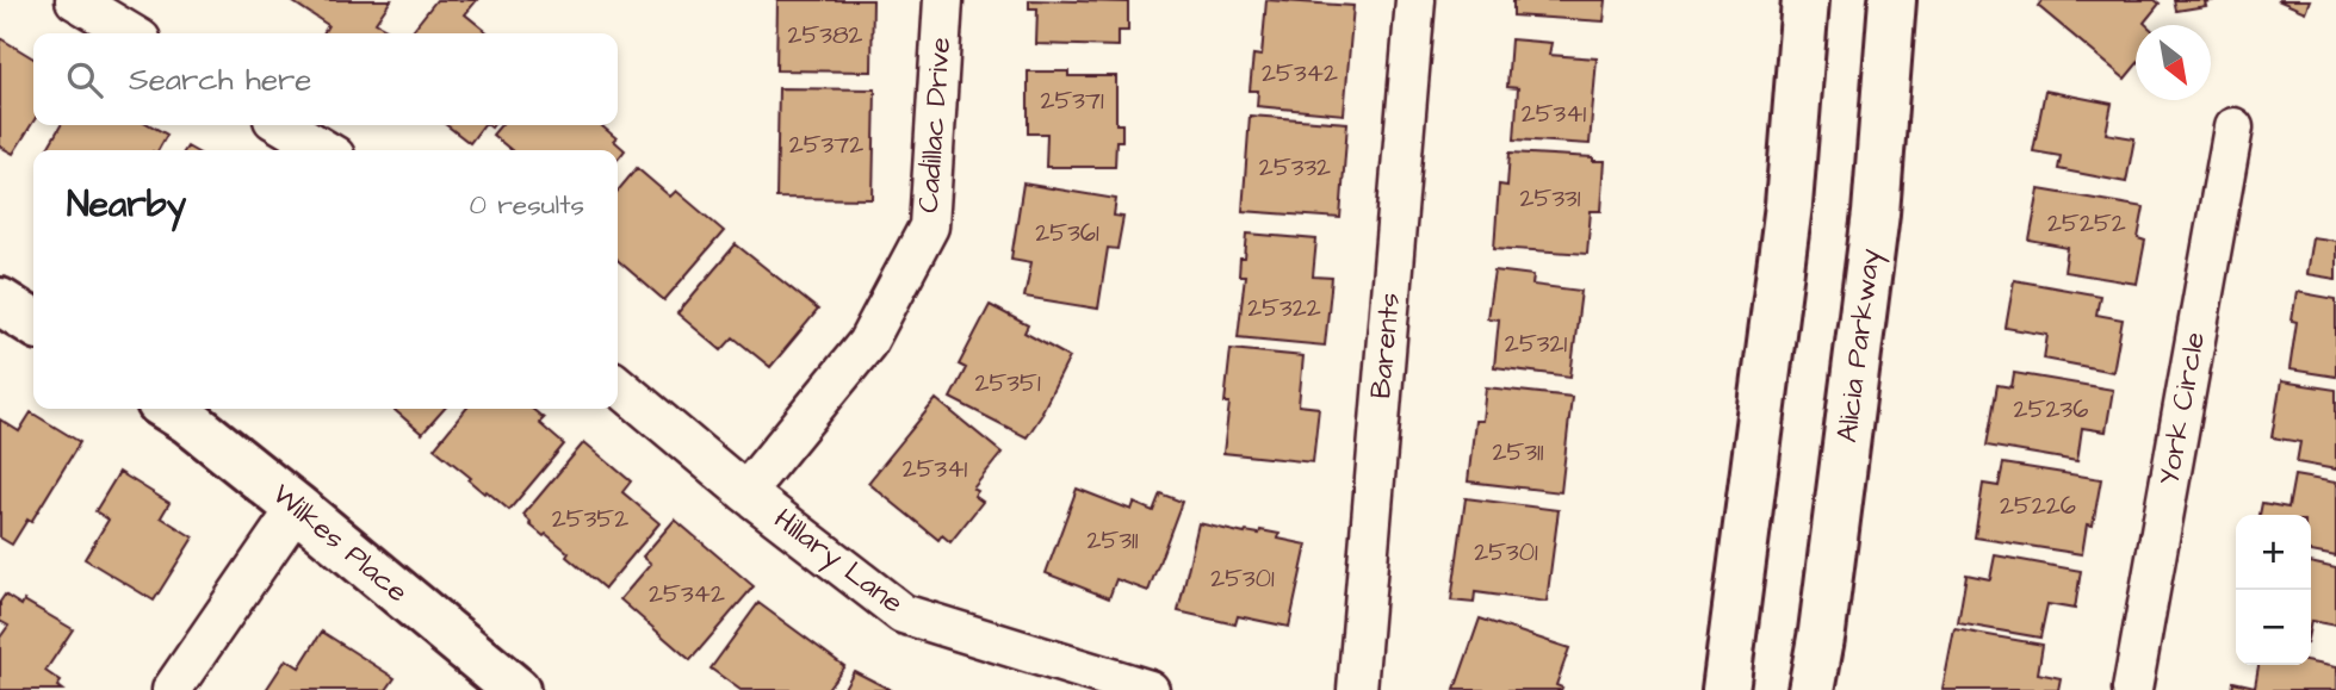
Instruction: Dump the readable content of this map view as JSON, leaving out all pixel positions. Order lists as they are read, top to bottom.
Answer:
{
  "streets": {
    "main road": ["Alicia Parkway", "Wilkes Place"],
    "street": [
      "Cadillac Drive",
      "Barents",
      "York Circle",
      "Hillary Lane"
    ]
  },
  "crossings": [
    ["Cadillac Drive", "Hillary Lane"]
  ],
  "house_numbers": [
    "25382",
    "25342",
    "25371",
    "25341",
    "25372",
    "25332",
    "25331",
    "25252",
    "25361",
    "25322",
    "25321",
    "25351",
    "25236",
    "25311",
    "25341",
    "25226",
    "25352",
    "25311",
    "25301",
    "25301",
    "25342"
  ],
  "north": "bottom right",
  "page": {
    "search": "Search here",
    "heading": ["Nearby", "0 results"],
    "map_buttons": ["+", "−"]
  }
}
